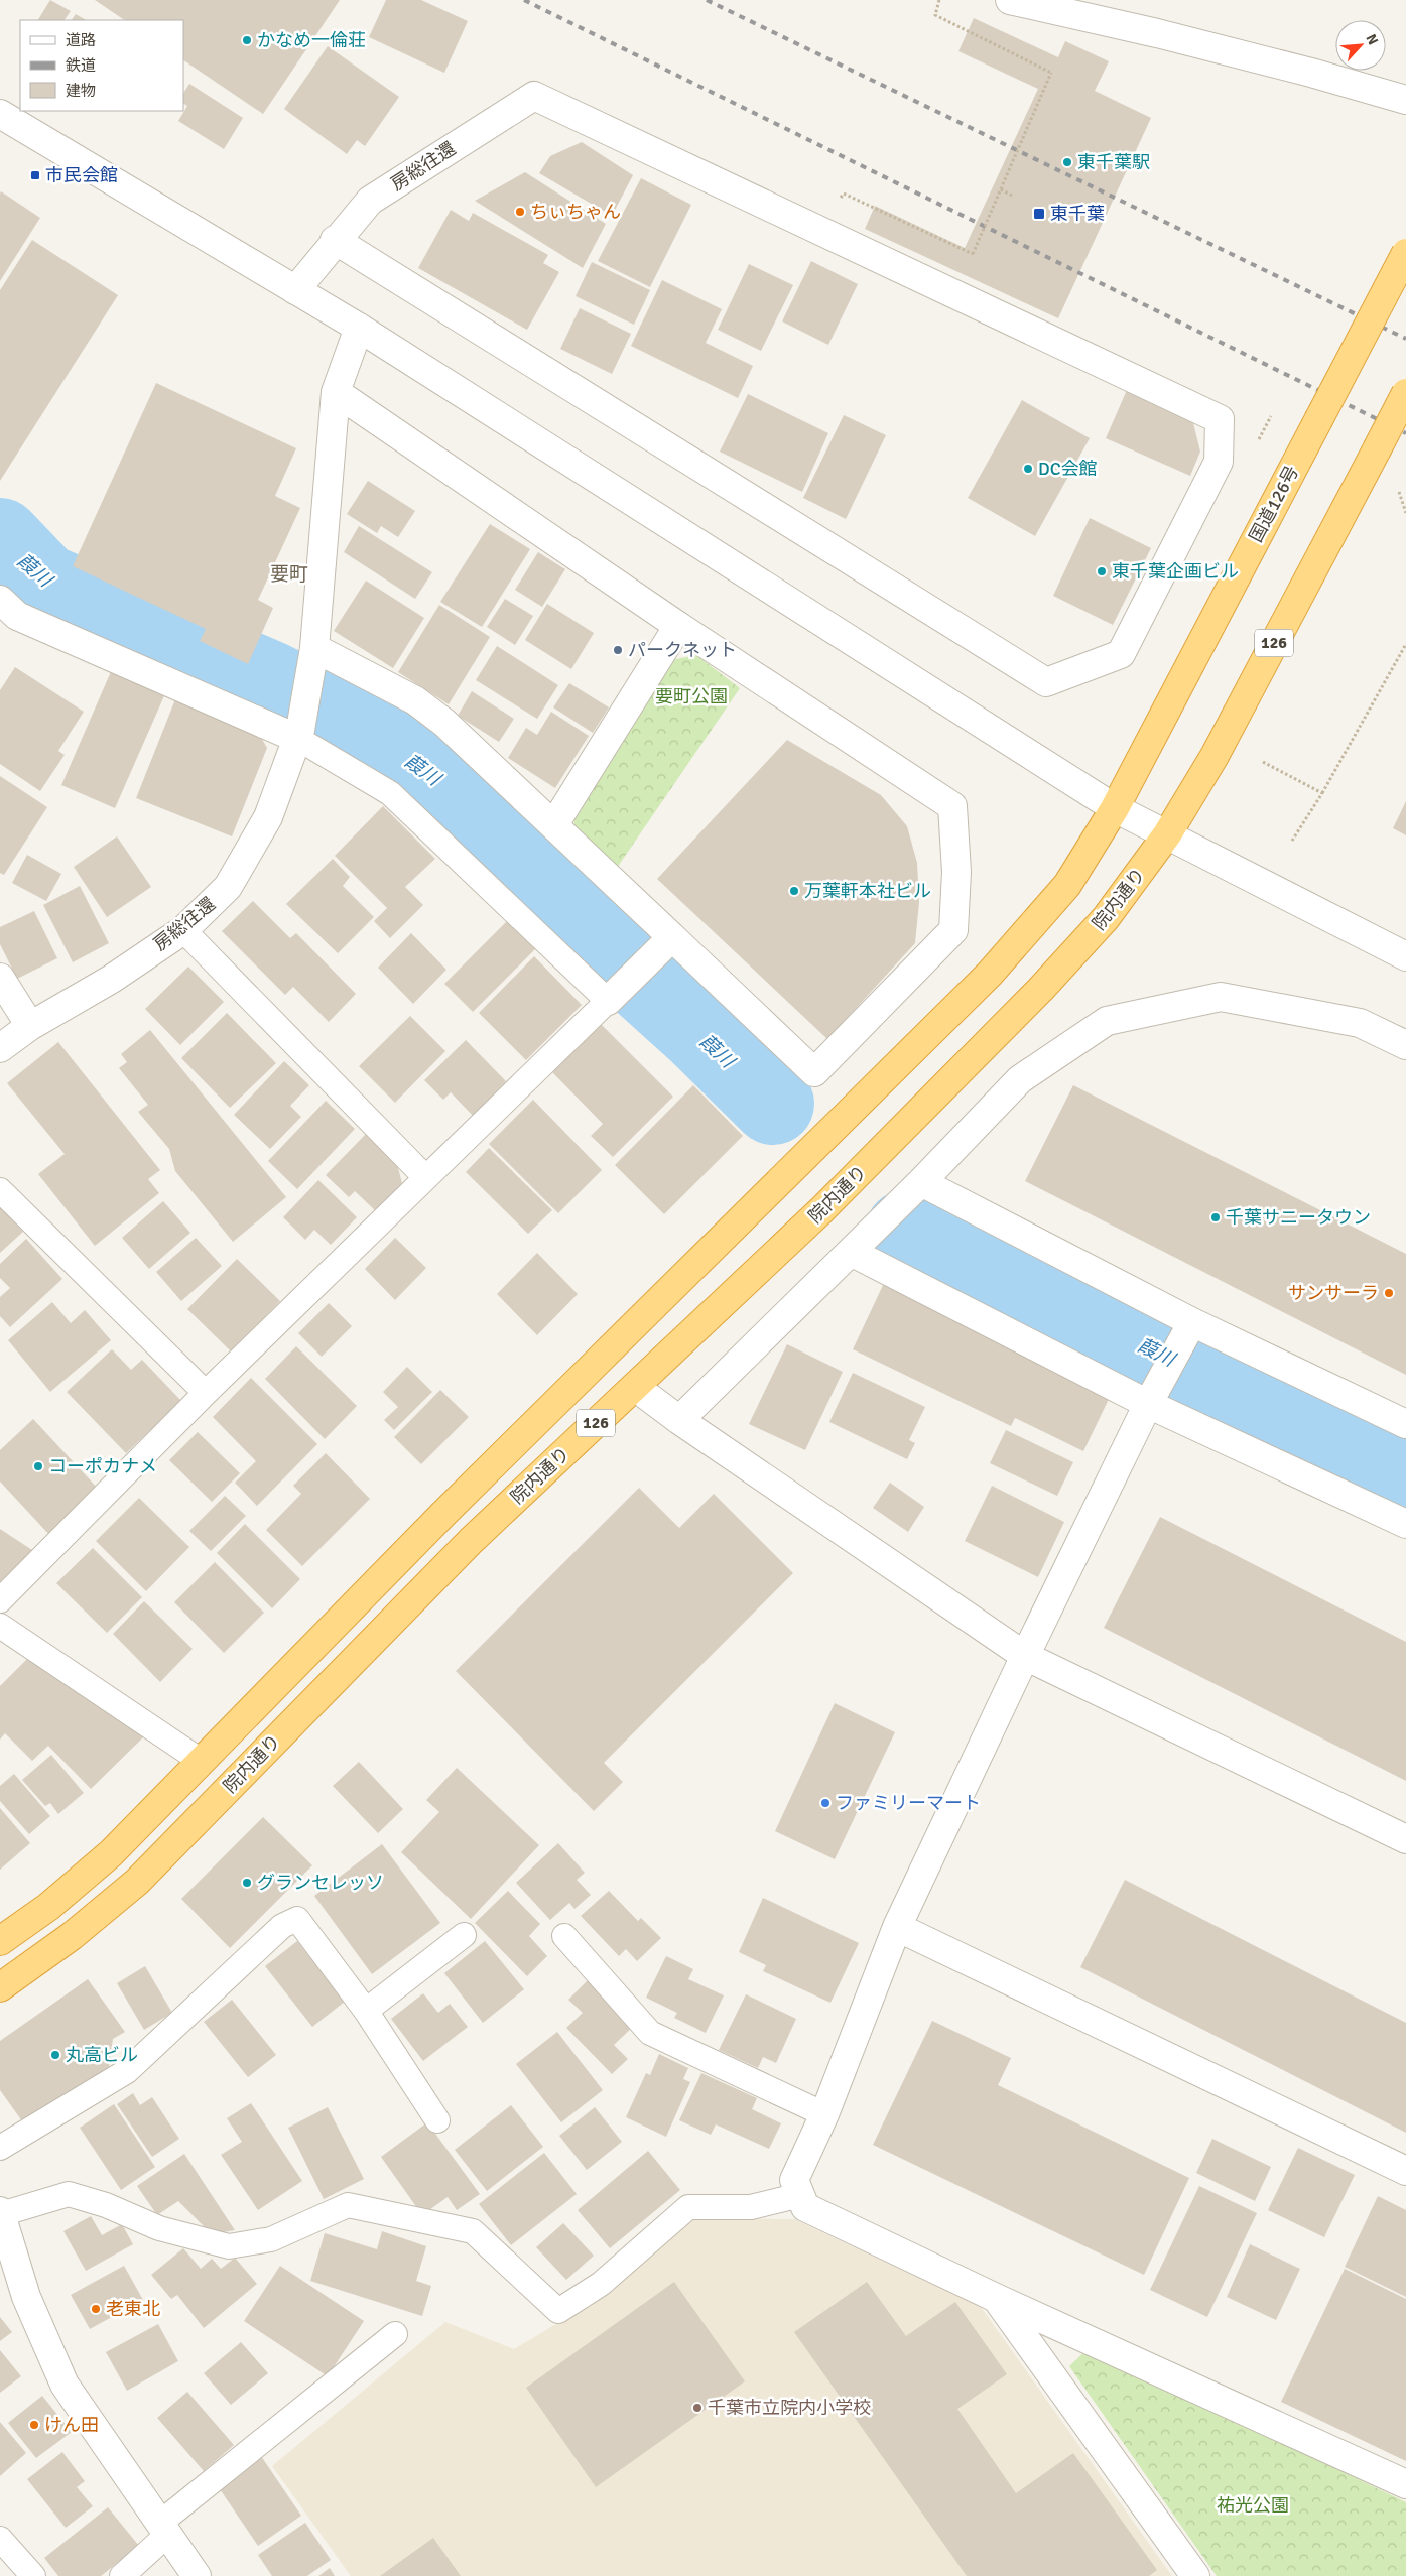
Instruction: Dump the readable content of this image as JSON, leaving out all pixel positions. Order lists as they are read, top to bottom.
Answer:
{
  "streets": {
    "highway": ["国道126号", "126", "院内通り"],
    "street": ["房総往還"]
  },
  "crossings": [
    ["国道126号", "126"],
    ["126", "院内通り"]
  ],
  "districts": ["要町"],
  "water": ["葭川"],
  "parks": ["要町公園", "祐光公園"],
  "places": {
    "other": [
      "かなめ一倫荘",
      "東千葉駅",
      "ちぃちゃん",
      "DC会館",
      "東千葉企画ビル",
      "パークネット",
      "万葉軒本社ビル",
      "千葉サニータウン",
      "サンサーラ",
      "コーポカナメ",
      "ファミリーマート",
      "グランセレッソ",
      "丸高ビル",
      "老東北",
      "千葉市立院内小学校",
      "けん田"
    ],
    "transit": ["市民会館", "東千葉"]
  },
  "legend": ["道路", "鉄道", "建物"],
  "north": "top right"
}
